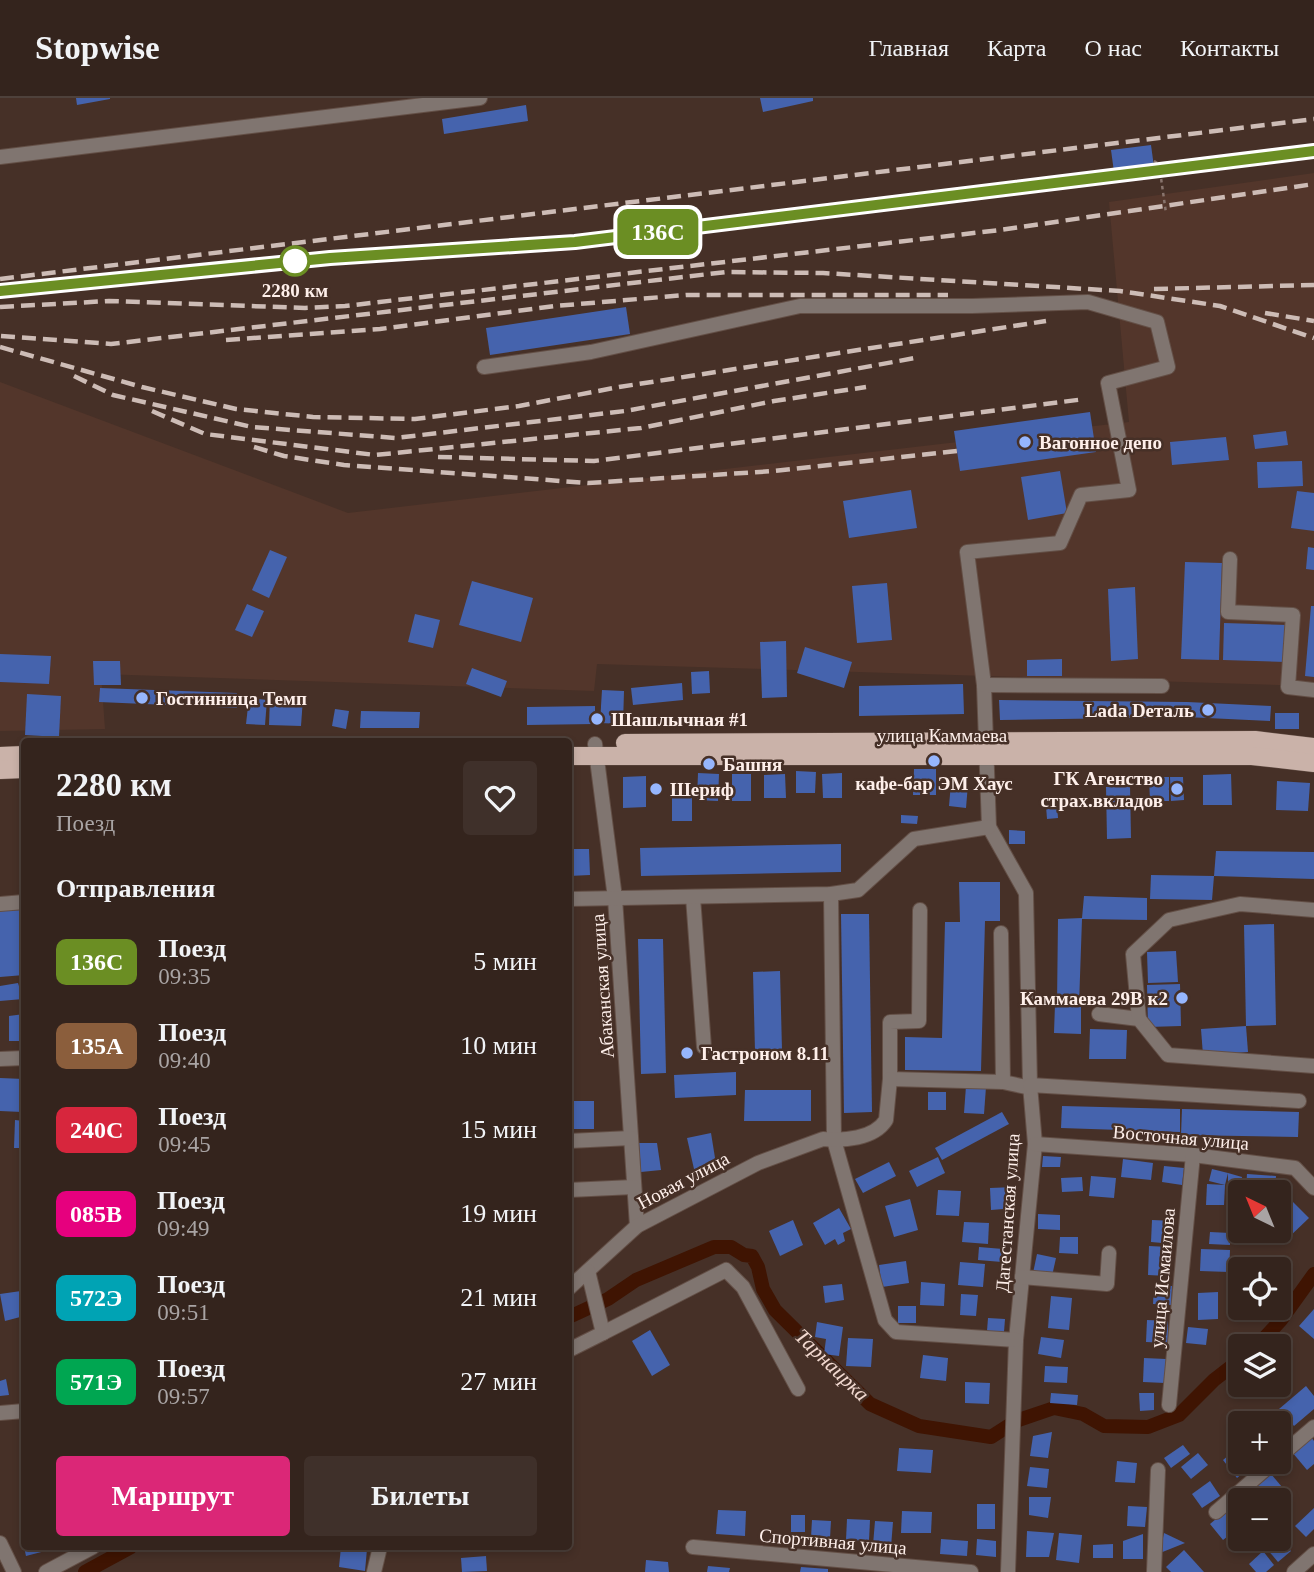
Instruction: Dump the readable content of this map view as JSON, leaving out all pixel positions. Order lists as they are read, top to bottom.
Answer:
{
  "streets": {
    "main road": ["улица Каммаева"],
    "street": [
      "Абаканская улица",
      "Восточная улица",
      "Новая улица",
      "Дагестанская улица",
      "улица Исмаилова",
      "Спортивная улица"
    ]
  },
  "crossings": [
    ["улица Каммаева", "Абаканская улица"],
    ["улица Каммаева", "Дагестанская улица"],
    ["Абаканская улица", "Новая улица"],
    ["Восточная улица", "Дагестанская улица"],
    ["Восточная улица", "улица Исмаилова"]
  ],
  "water": ["Тарнаирка"],
  "places": [
    "2280 км",
    "Вагонное депо",
    "Гостинница Темп",
    "Lada Dеталь",
    "Шашлычная #1",
    "кафе-бар ЭМ Хаус",
    "Башня",
    "Шериф",
    "ГК Агенство страх.вкладов",
    "Каммаева 29В к2",
    "Гастроном 8.11"
  ],
  "north": "top left",
  "page": {
    "header": "Stopwise",
    "nav": [
      "Главная",
      "Карта",
      "О нас",
      "Контакты"
    ],
    "on_map": "136С",
    "heading": [
      ["2280 км", "Поезд"],
      "Отправления"
    ],
    "list": [
      {
        "mark": "136С",
        "name": "Поезд",
        "note": "09:35",
        "value": "5 мин"
      },
      {
        "mark": "135А",
        "name": "Поезд",
        "note": "09:40",
        "value": "10 мин"
      },
      {
        "mark": "240С",
        "name": "Поезд",
        "note": "09:45",
        "value": "15 мин"
      },
      {
        "mark": "085В",
        "name": "Поезд",
        "note": "09:49",
        "value": "19 мин"
      },
      {
        "mark": "572Э",
        "name": "Поезд",
        "note": "09:51",
        "value": "21 мин"
      },
      {
        "mark": "571Э",
        "name": "Поезд",
        "note": "09:57",
        "value": "27 мин"
      }
    ],
    "map_buttons": ["+", "−"],
    "buttons": ["Маршрут", "Билеты"]
  }
}
